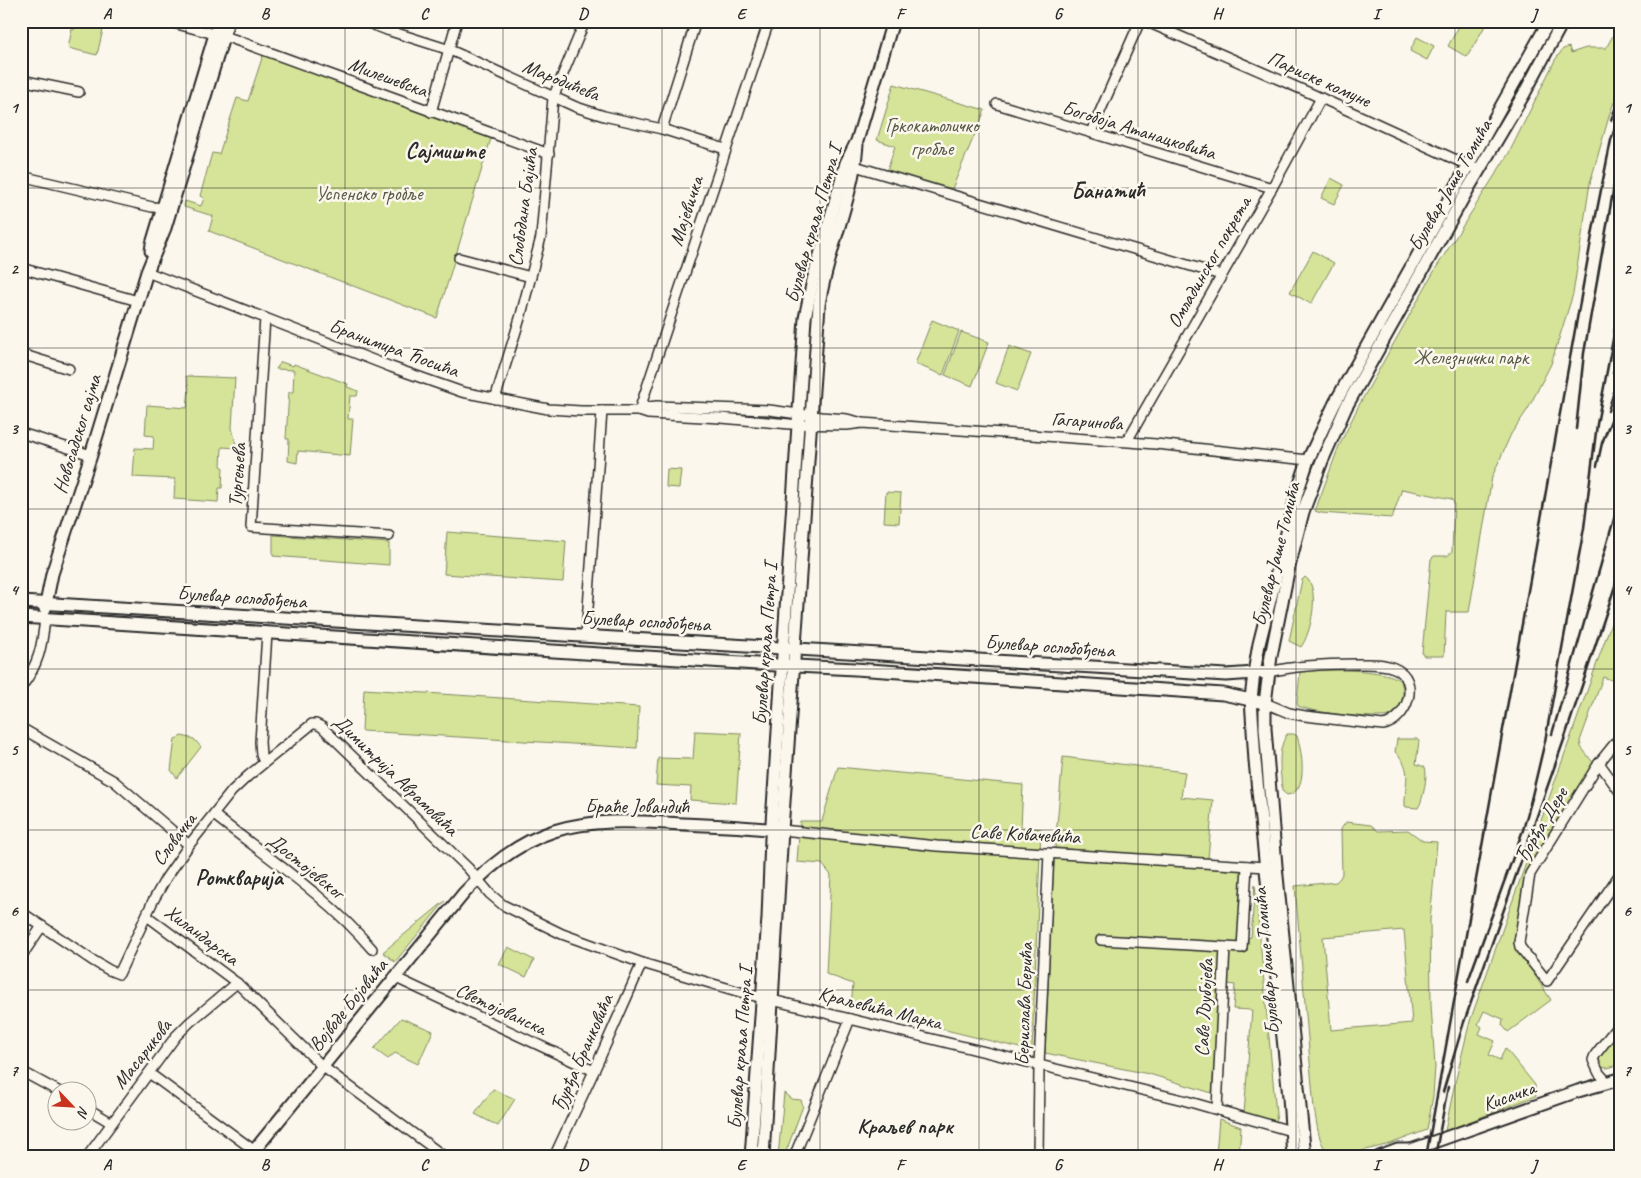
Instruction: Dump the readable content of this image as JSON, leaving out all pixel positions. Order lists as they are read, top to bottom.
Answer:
{
  "streets": {
    "main road": [
      "Булевар Јаше Томића",
      "Булевар краља Петра I",
      "Новосадског сајма",
      "Булевар ослобођења",
      "Браће Јовандић",
      "Војводе Бојовића",
      "Кисачка"
    ],
    "street": [
      "Милешевска",
      "Париске комуне",
      "Мародићева",
      "Богобоја Атанацковића",
      "Слободана Бајића",
      "Мајевичка",
      "Омладинског покрета",
      "Бранимира Ћосића",
      "Гагаринова",
      "Тургењева",
      "Димитрија Аврамовића",
      "Ђорђа Дере",
      "Саве Ковачевића",
      "Словачка",
      "Достојевског",
      "Хиландарска",
      "Берислава Берића",
      "Краљевића Марка",
      "Саве Љубојева",
      "Светојованска",
      "Ђурђа Бранковића",
      "Масарикова"
    ]
  },
  "crossings": [
    ["Милешевска", "Слободана Бајића"],
    ["Милешевска", "Новосадског сајма"],
    ["Париске комуне", "Булевар Јаше Томића"],
    ["Париске комуне", "Омладинског покрета"],
    ["Мародићева", "Слободана Бајића"],
    ["Мародићева", "Мајевичка"],
    ["Богобоја Атанацковића", "Омладинског покрета"],
    ["Булевар Јаше Томића", "Гагаринова"],
    ["Булевар Јаше Томића", "Булевар ослобођења"],
    ["Булевар Јаше Томића", "Саве Ковачевића"],
    ["Булевар Јаше Томића", "Краљевића Марка"],
    ["Слободана Бајића", "Бранимира Ћосића"],
    ["Мајевичка", "Бранимира Ћосића"],
    ["Булевар краља Петра I", "Бранимира Ћосића"],
    ["Булевар краља Петра I", "Гагаринова"],
    ["Булевар краља Петра I", "Булевар ослобођења"],
    ["Булевар краља Петра I", "Браће Јовандић"],
    ["Булевар краља Петра I", "Саве Ковачевића"],
    ["Булевар краља Петра I", "Краљевића Марка"],
    ["Омладинског покрета", "Гагаринова"],
    ["Бранимира Ћосића", "Гагаринова"],
    ["Бранимира Ћосића", "Новосадског сајма"],
    ["Бранимира Ћосића", "Тургењева"],
    ["Новосадског сајма", "Булевар ослобођења"],
    ["Булевар ослобођења", "Словачка"],
    ["Димитрија Аврамовића", "Браће Јовандић"],
    ["Димитрија Аврамовића", "Словачка"],
    ["Димитрија Аврамовића", "Војводе Бојовића"],
    ["Димитрија Аврамовића", "Краљевића Марка"],
    ["Браће Јовандић", "Саве Ковачевића"],
    ["Браће Јовандић", "Војводе Бојовића"],
    ["Браће Јовандић", "Краљевића Марка"],
    ["Саве Ковачевића", "Берислава Берића"],
    ["Саве Ковачевића", "Саве Љубојева"],
    ["Словачка", "Достојевског"],
    ["Словачка", "Хиландарска"],
    ["Хиландарска", "Војводе Бојовића"],
    ["Хиландарска", "Масарикова"],
    ["Берислава Берића", "Краљевића Марка"],
    ["Војводе Бојовића", "Краљевића Марка"],
    ["Војводе Бојовића", "Светојованска"],
    ["Краљевића Марка", "Саве Љубојева"],
    ["Краљевића Марка", "Ђурђа Бранковића"],
    ["Светојованска", "Ђурђа Бранковића"]
  ],
  "districts": [
    "Сајмиште",
    "Банатић",
    "Роткварија",
    "Краљев парк"
  ],
  "parks": ["Гркокатоличко гробље", "Успенско гробље", "Железнички парк"],
  "north": "bottom right",
  "grid": {
    "columns": [
      "A",
      "B",
      "C",
      "D",
      "E",
      "F",
      "G",
      "H",
      "I",
      "J"
    ],
    "rows": [
      "1",
      "2",
      "3",
      "4",
      "5",
      "6",
      "7"
    ]
  }
}
